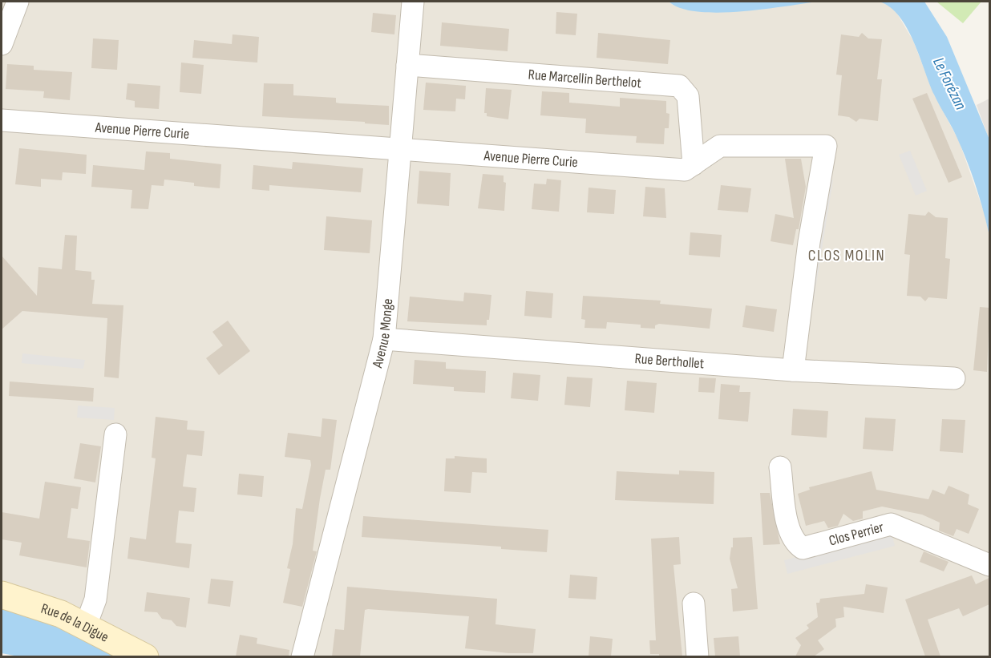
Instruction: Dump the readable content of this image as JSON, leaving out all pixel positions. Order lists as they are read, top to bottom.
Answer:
{
  "streets": {
    "street": [
      "Rue Marcellin Berthelot",
      "Avenue Pierre Curie",
      "Avenue Monge",
      "Rue Berthollet",
      "Clos Perrier",
      "Rue de la Digue"
    ]
  },
  "crossings": [
    ["Rue Marcellin Berthelot", "Avenue Pierre Curie"],
    ["Rue Marcellin Berthelot", "Avenue Monge"],
    ["Avenue Pierre Curie", "Avenue Monge"],
    ["Avenue Pierre Curie", "Rue Berthollet"],
    ["Avenue Monge", "Rue Berthollet"]
  ],
  "districts": ["CLOS MOLIN"],
  "water": ["Le Forézan"]
}
